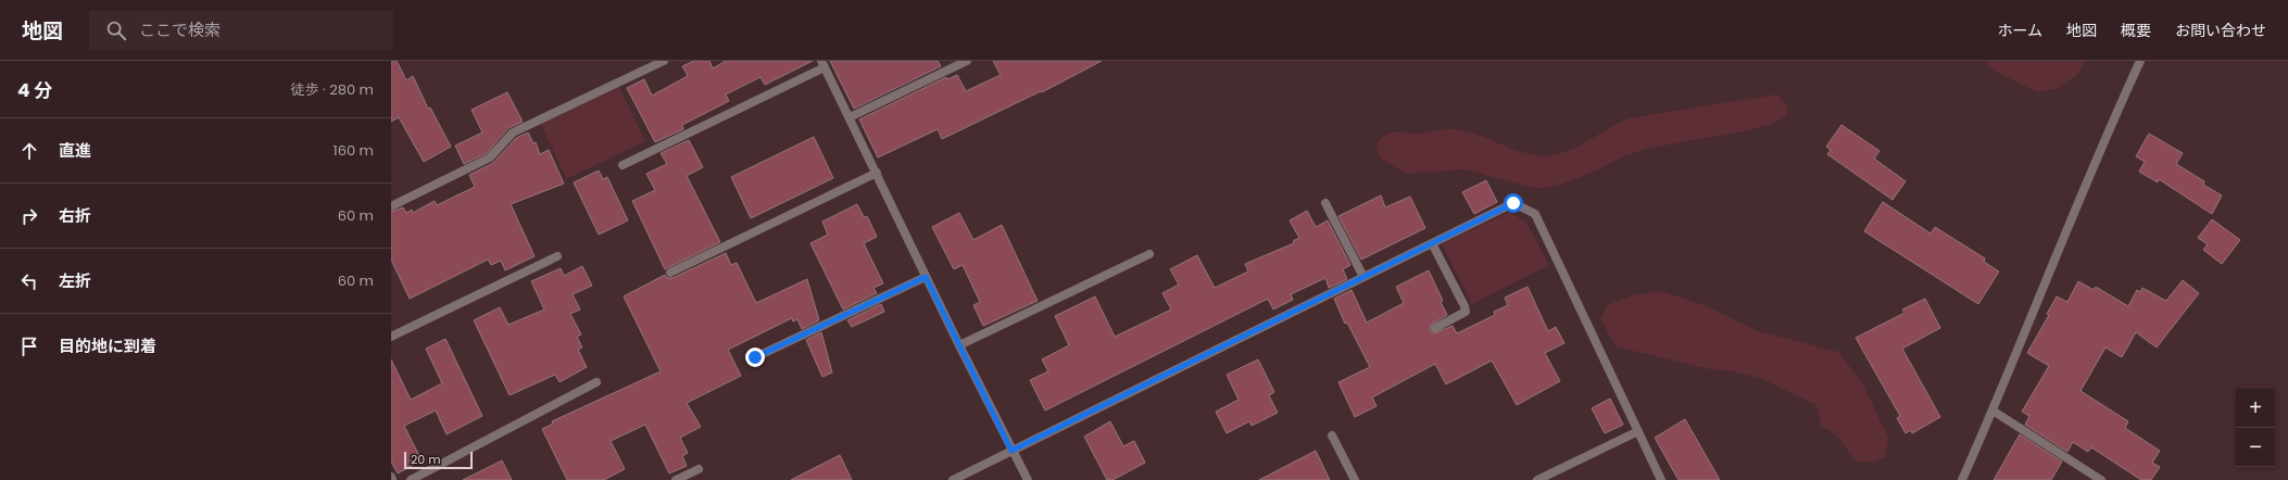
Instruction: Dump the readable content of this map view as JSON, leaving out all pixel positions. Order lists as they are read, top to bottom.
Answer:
{
  "scale_bar": "20 m",
  "page": {
    "header": "地図",
    "search": "ここで検索",
    "nav": [
      "ホーム",
      "地図",
      "概要",
      "お問い合わせ"
    ],
    "heading": ["4 分", "徒歩 · 280 m"],
    "list": [
      ["直進", "160 m"],
      ["右折", "60 m"],
      ["左折", "60 m"],
      "目的地に到着"
    ],
    "map_buttons": ["+", "−"],
    "scale": "20 m"
  }
}
